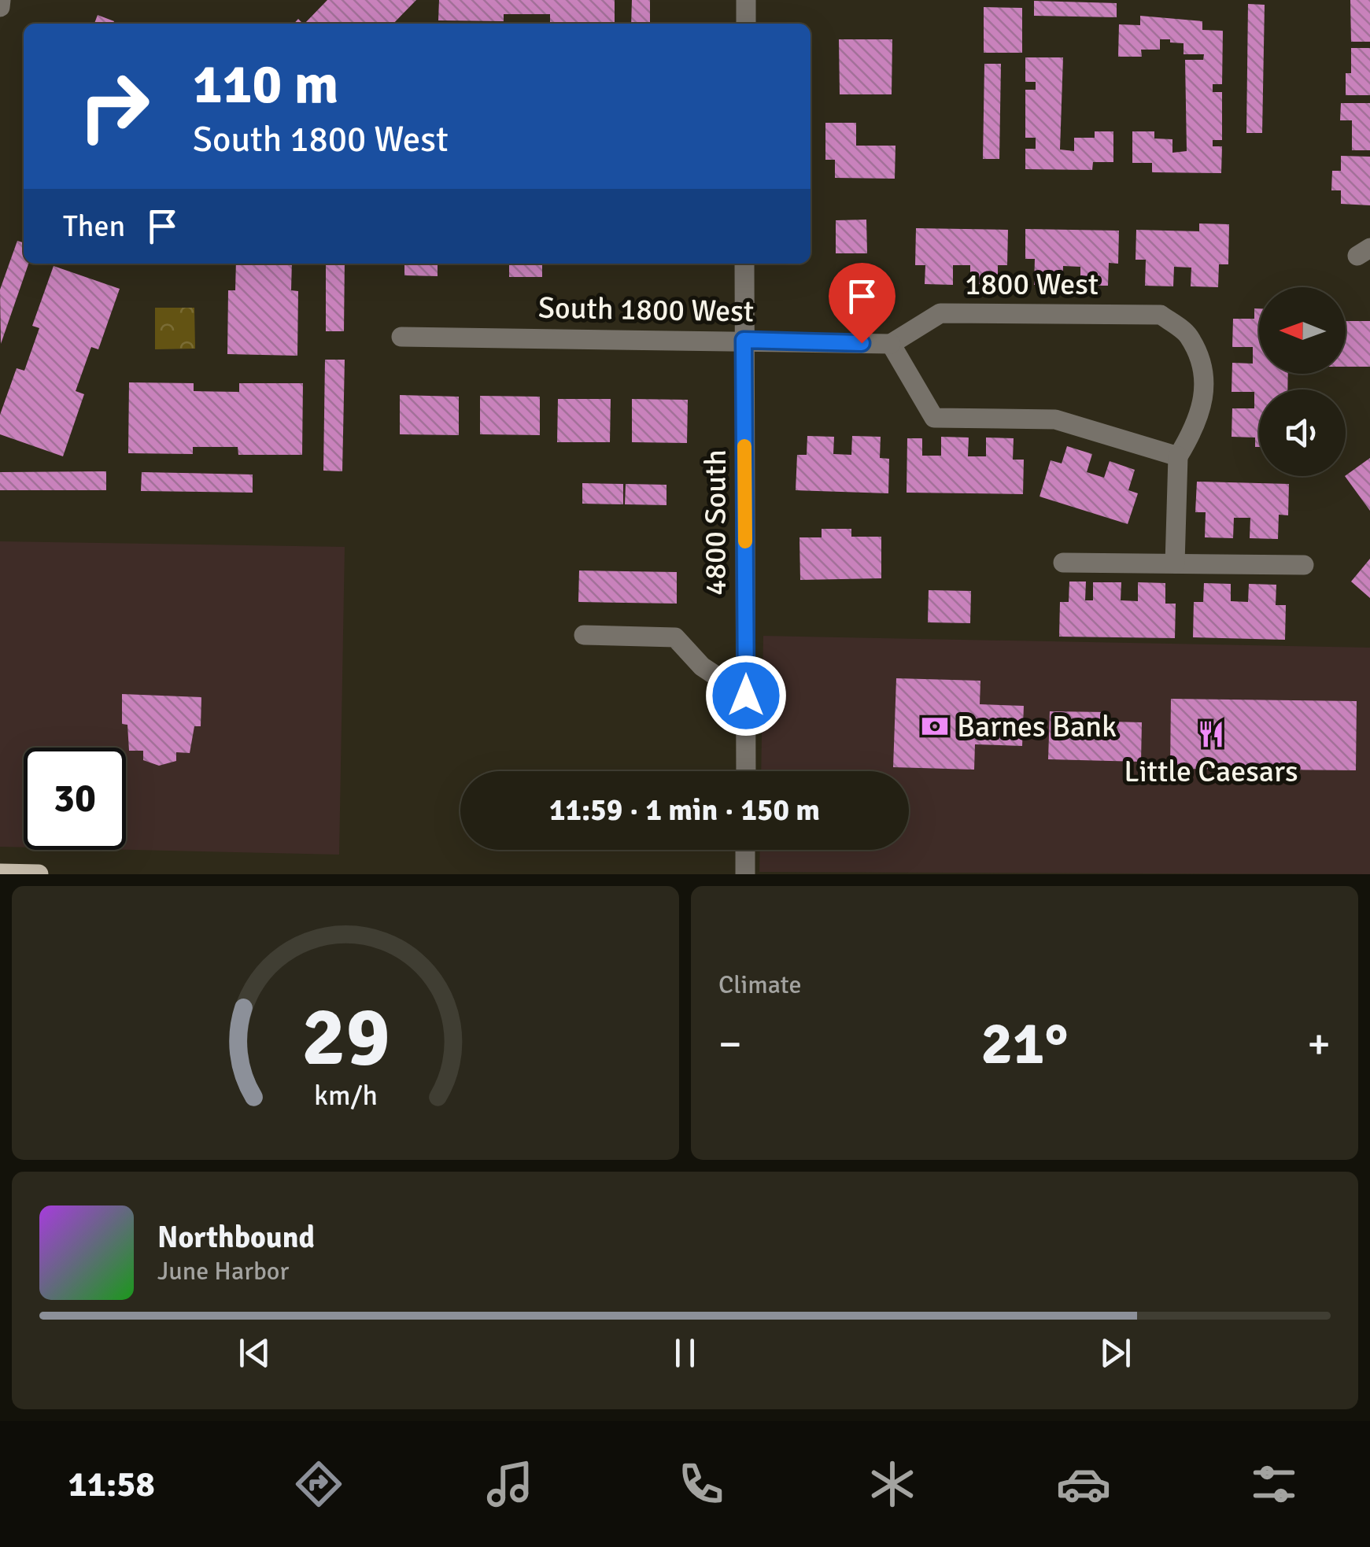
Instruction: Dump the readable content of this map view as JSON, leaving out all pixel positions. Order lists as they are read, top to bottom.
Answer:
{
  "streets": {
    "street": ["1800 West", "South 1800 West", "4800 South"]
  },
  "crossings": [
    ["1800 West", "South 1800 West"],
    ["South 1800 West", "4800 South"]
  ],
  "places": {
    "bank": ["Barnes Bank"],
    "restaurant": ["Little Caesars"]
  },
  "north": "left",
  "page": {
    "turn": ["110 m", "South 1800 West"],
    "then": "Then",
    "limit": "30",
    "trip": "11:59 · 1 min · 150 m",
    "tile": "Climate",
    "heat": ["−", "21°", "+"],
    "song": ["Northbound", "June Harbor"],
    "tabs": "11:58",
    "gauge": ["29", "km/h"]
  }
}
